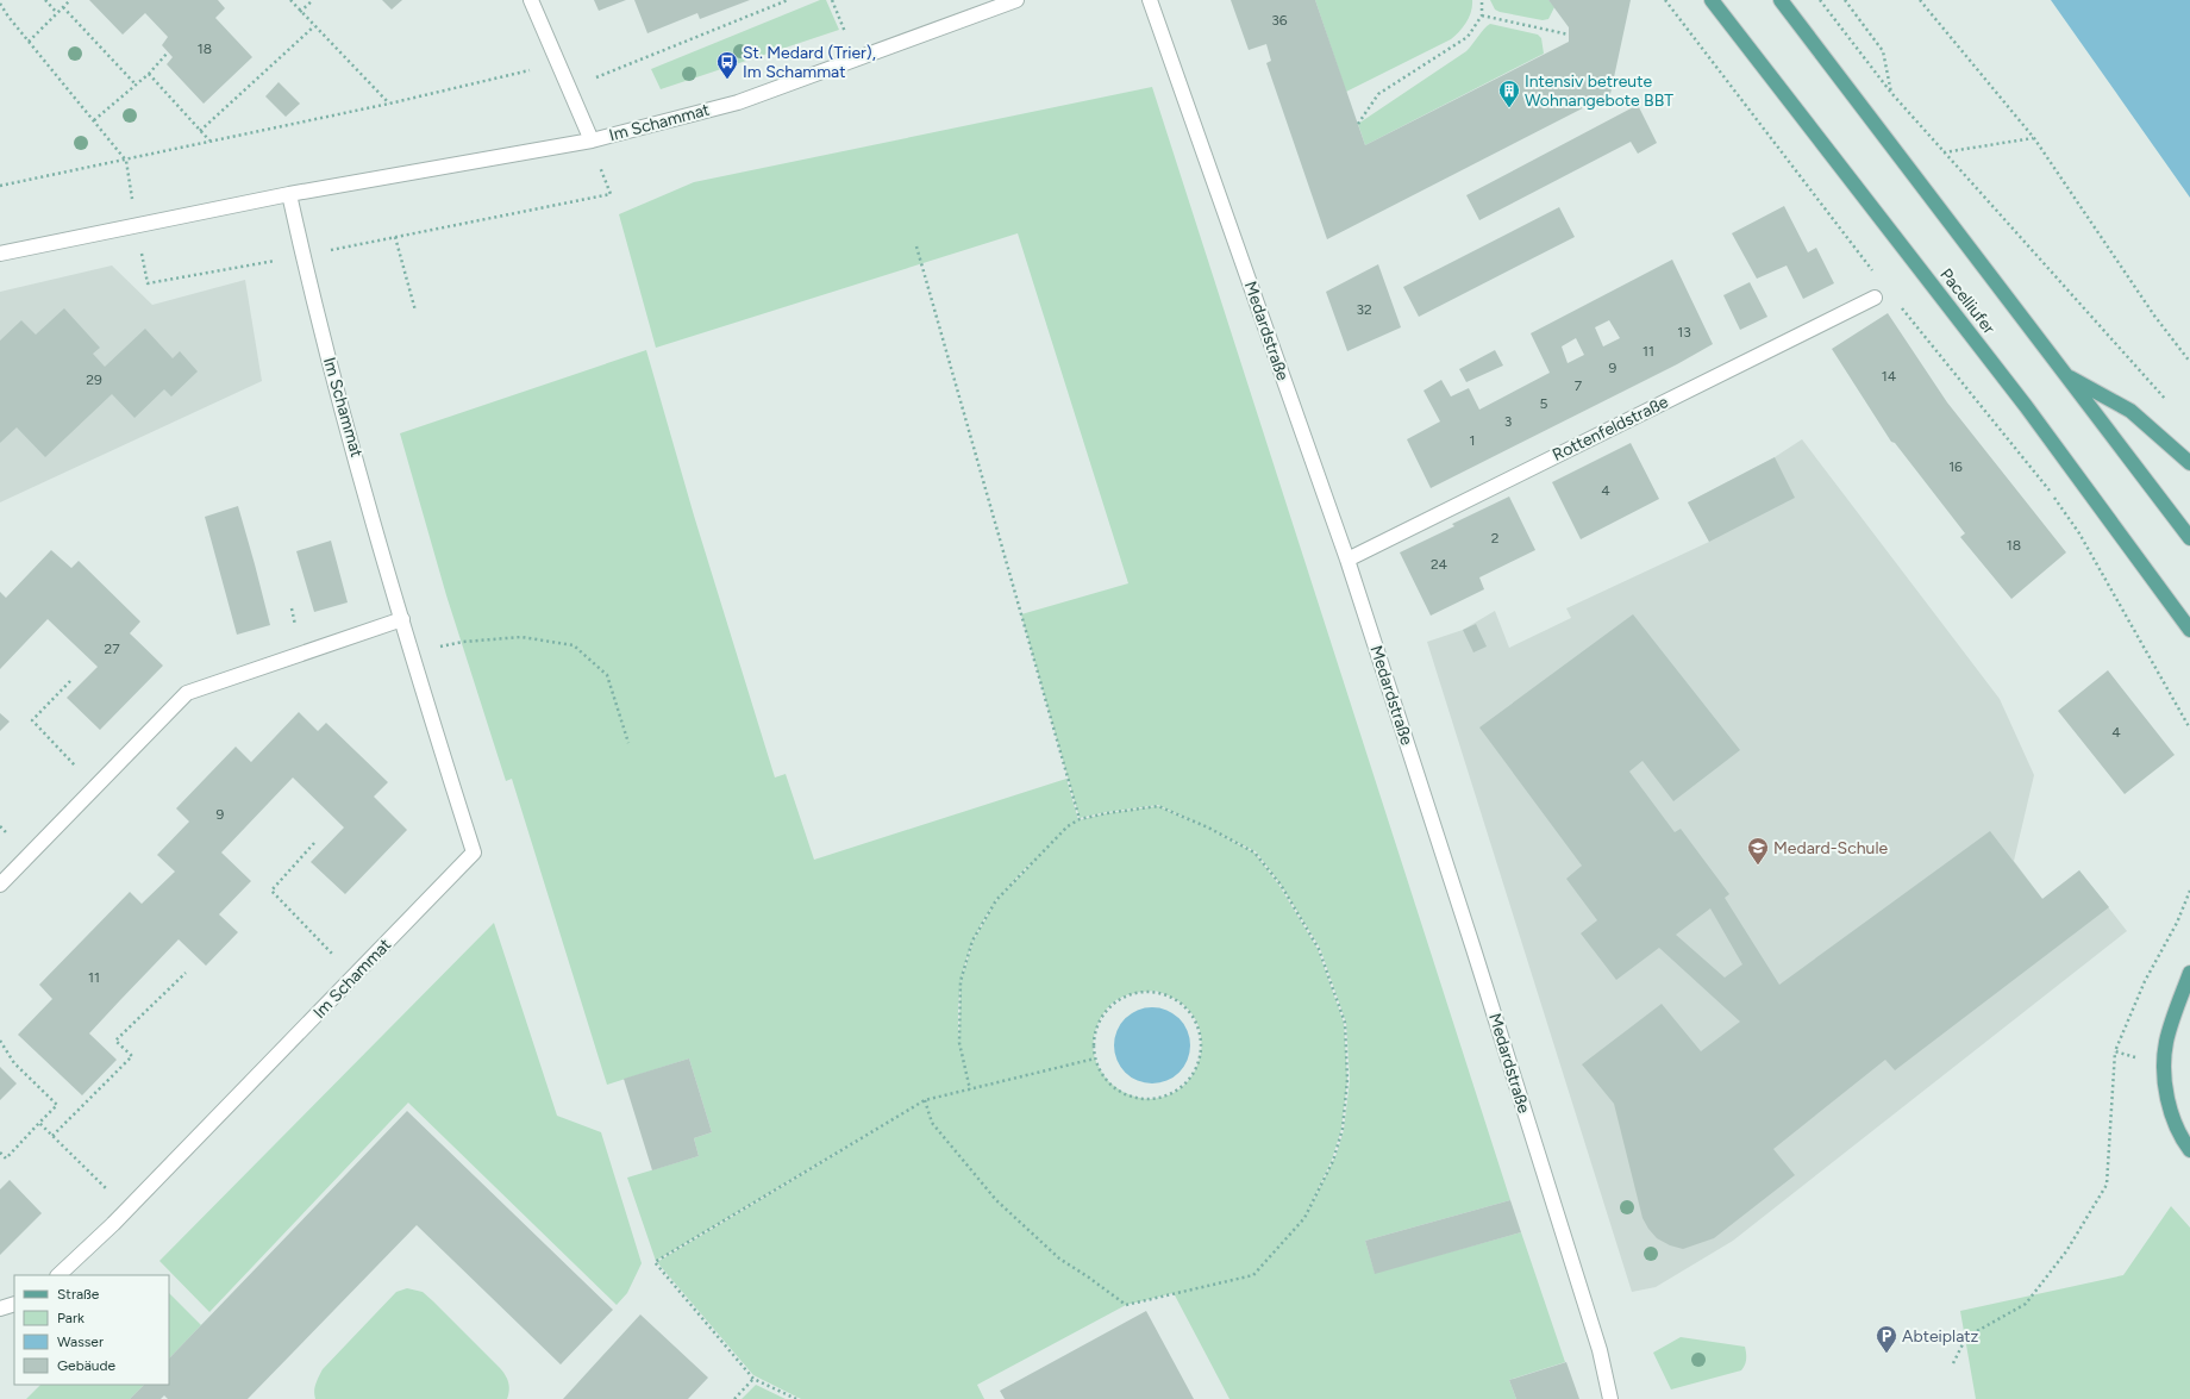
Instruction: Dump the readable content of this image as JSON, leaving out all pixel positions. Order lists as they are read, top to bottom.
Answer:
{
  "streets": {
    "main road": ["Pacelliufer"],
    "street": ["Im Schammat", "Medardstraße", "Rottenfeldstraße"]
  },
  "crossings": [
    ["Medardstraße", "Rottenfeldstraße"]
  ],
  "places": {
    "bus stop": ["St. Medard (Trier), Im Schammat"],
    "building": ["Intensiv betreute Wohnangebote BBT"],
    "school or university": ["Medard-Schule"],
    "parking": ["Abteiplatz"]
  },
  "house_numbers": [
    "36",
    "18",
    "32",
    "13",
    "11",
    "9",
    "14",
    "29",
    "7",
    "5",
    "3",
    "1",
    "16",
    "4",
    "2",
    "18",
    "24",
    "27",
    "4",
    "9",
    "11"
  ],
  "legend": [
    "Straße",
    "Park",
    "Wasser",
    "Gebäude"
  ]
}
